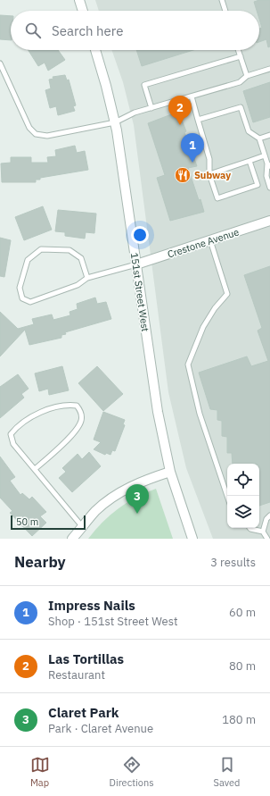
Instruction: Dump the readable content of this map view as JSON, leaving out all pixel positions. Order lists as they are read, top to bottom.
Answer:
{
  "streets": {
    "street": ["Crestone Avenue", "151st Street West"]
  },
  "crossings": [
    ["Crestone Avenue", "151st Street West"]
  ],
  "places": {
    "restaurant": ["Subway"]
  },
  "scale_bar": "50 m",
  "page": {
    "search": "Search here",
    "pins": ["2", "1", "3"],
    "scale": "50 m",
    "heading": ["Nearby", "3 results"],
    "list": [
      {
        "mark": "1",
        "name": "Impress Nails",
        "note": "Shop · 151st Street West",
        "value": "60 m"
      },
      {
        "mark": "2",
        "name": "Las Tortillas",
        "note": "Restaurant",
        "value": "80 m"
      },
      {
        "mark": "3",
        "name": "Claret Park",
        "note": "Park · Claret Avenue",
        "value": "180 m"
      }
    ],
    "nav": ["Map", "Directions", "Saved"]
  }
}
